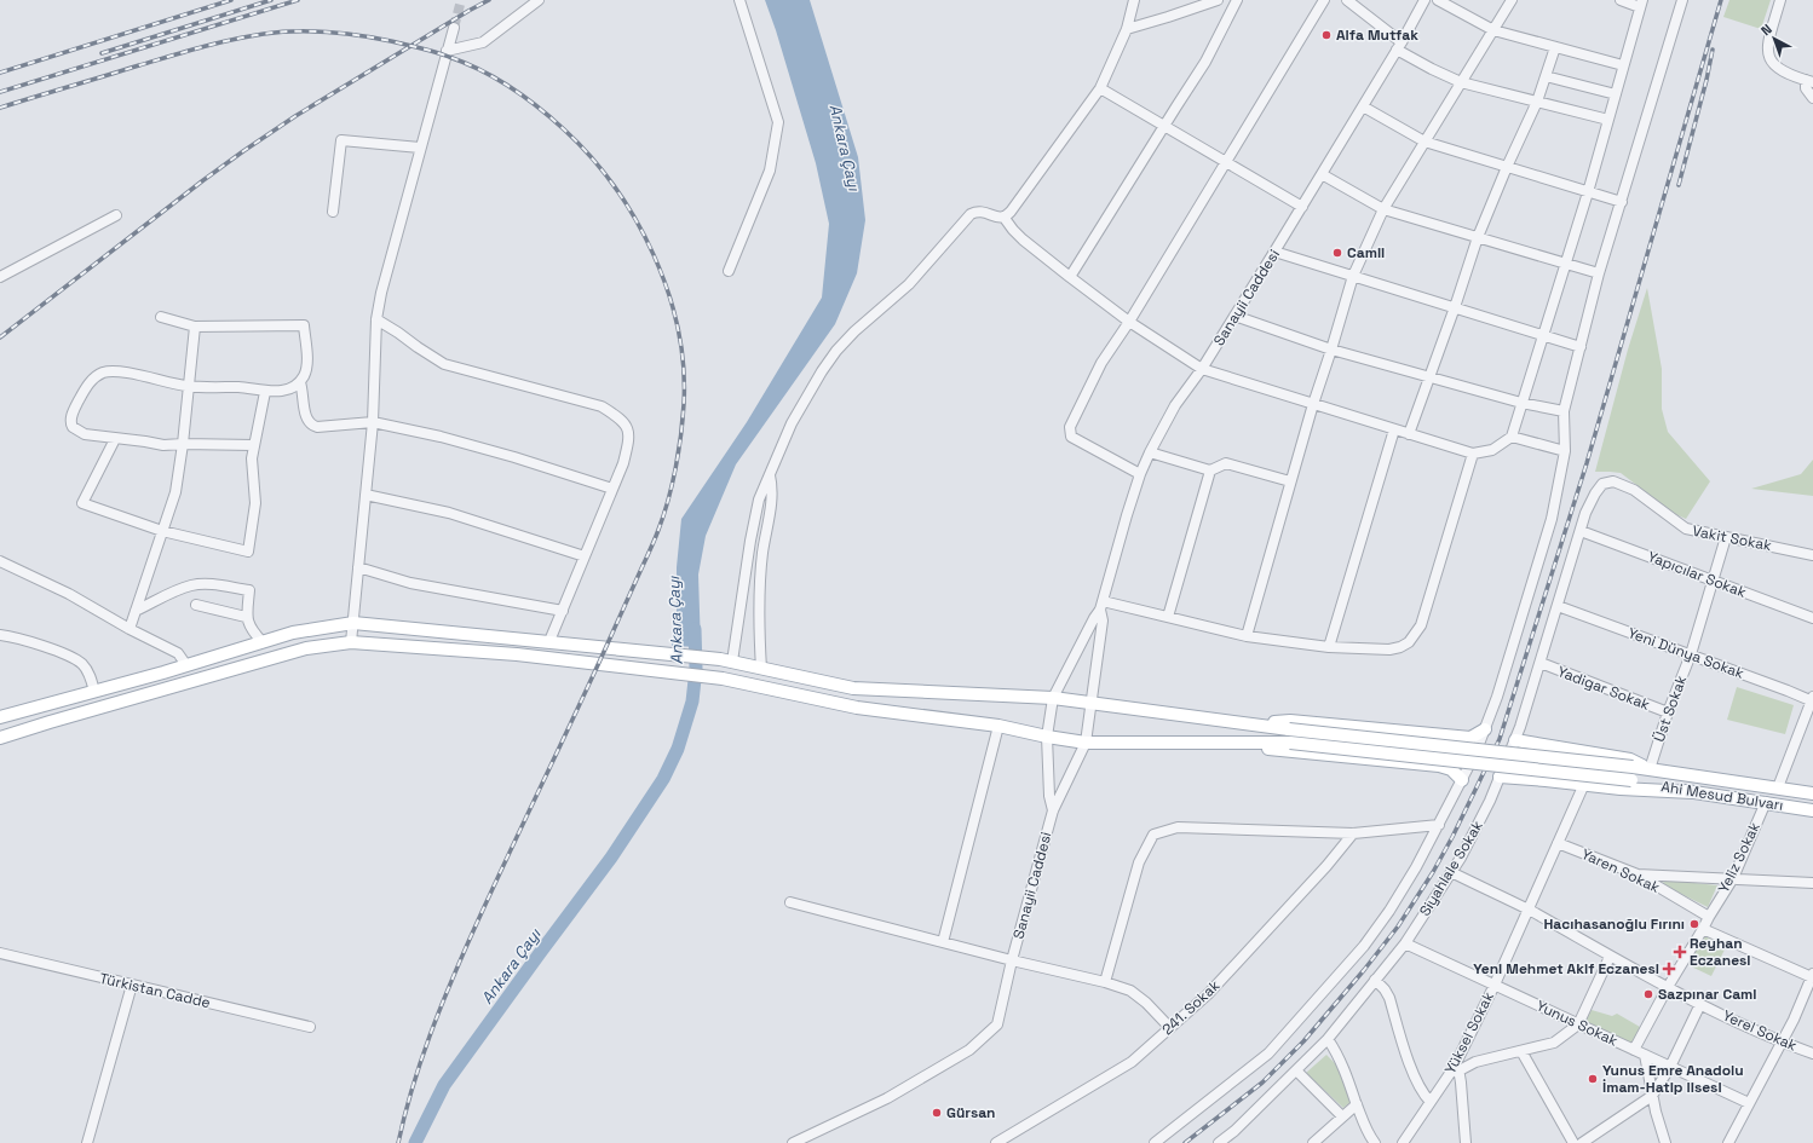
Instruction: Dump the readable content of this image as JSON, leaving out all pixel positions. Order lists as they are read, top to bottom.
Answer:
{
  "streets": {
    "main road": ["Ahi Mesud Bulvarı"],
    "street": [
      "Sanayii Caddesi",
      "Vakit Sokak",
      "Yapıcılar Sokak",
      "Yeni Dünya Sokak",
      "Yadigar Sokak",
      "Üst Sokak",
      "Yeliz Sokak",
      "Siyahlale Sokak",
      "Yaren Sokak",
      "Türkistan Cadde",
      "241. Sokak",
      "Yunus Sokak",
      "Yerel Sokak",
      "Yüksel Sokak"
    ]
  },
  "crossings": [
    ["Vakit Sokak", "Yapıcılar Sokak"],
    ["Vakit Sokak", "Üst Sokak"],
    ["Vakit Sokak", "Siyahlale Sokak"],
    ["Yapıcılar Sokak", "Üst Sokak"],
    ["Yapıcılar Sokak", "Siyahlale Sokak"],
    ["Yeni Dünya Sokak", "Üst Sokak"],
    ["Yeni Dünya Sokak", "Siyahlale Sokak"],
    ["Yadigar Sokak", "Üst Sokak"],
    ["Yadigar Sokak", "Siyahlale Sokak"],
    ["Üst Sokak", "Ahi Mesud Bulvarı"],
    ["Ahi Mesud Bulvarı", "Yeliz Sokak"],
    ["Yeliz Sokak", "Yaren Sokak"],
    ["Yeliz Sokak", "Yunus Sokak"],
    ["Yeliz Sokak", "Yerel Sokak"],
    ["Siyahlale Sokak", "Yunus Sokak"],
    ["Siyahlale Sokak", "Yerel Sokak"],
    ["Yaren Sokak", "Yüksel Sokak"],
    ["Yunus Sokak", "Yüksel Sokak"],
    ["Yerel Sokak", "Yüksel Sokak"]
  ],
  "water": ["Ankara Çayı"],
  "places": {
    "other": [
      "Alfa Mutfak",
      "Camii",
      "Hacıhasanoğlu Fırını",
      "Sazpınar Cami",
      "Yunus Emre Anadolu İmam-Hatip lisesi",
      "Gürsan"
    ],
    "health": ["Reyhan Eczanesi", "Yeni Mehmet Akif Eczanesi"]
  },
  "north": "top left"
}
